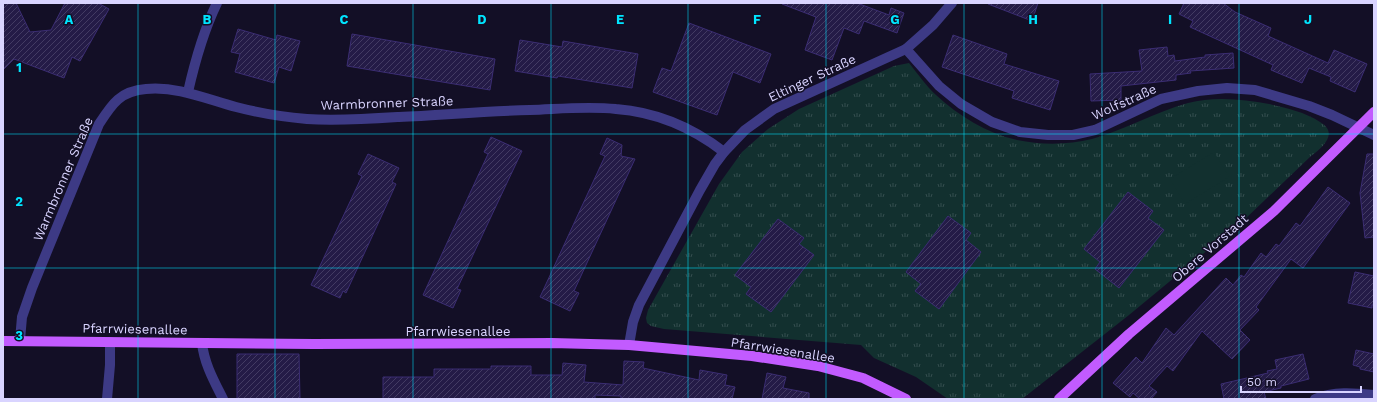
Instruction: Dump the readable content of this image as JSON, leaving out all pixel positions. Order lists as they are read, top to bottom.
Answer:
{
  "streets": {
    "main road": ["Obere Vorstadt", "Pfarrwiesenallee"],
    "street": ["Eltinger Straße", "Wolfstraße", "Warmbronner Straße"]
  },
  "crossings": [
    ["Eltinger Straße", "Wolfstraße"],
    ["Eltinger Straße", "Warmbronner Straße"],
    ["Eltinger Straße", "Pfarrwiesenallee"],
    ["Wolfstraße", "Obere Vorstadt"],
    ["Warmbronner Straße", "Pfarrwiesenallee"]
  ],
  "scale_bar": "50 m",
  "grid": {
    "columns": [
      "A",
      "B",
      "C",
      "D",
      "E",
      "F",
      "G",
      "H",
      "I",
      "J"
    ],
    "rows": ["1", "2", "3"]
  }
}
